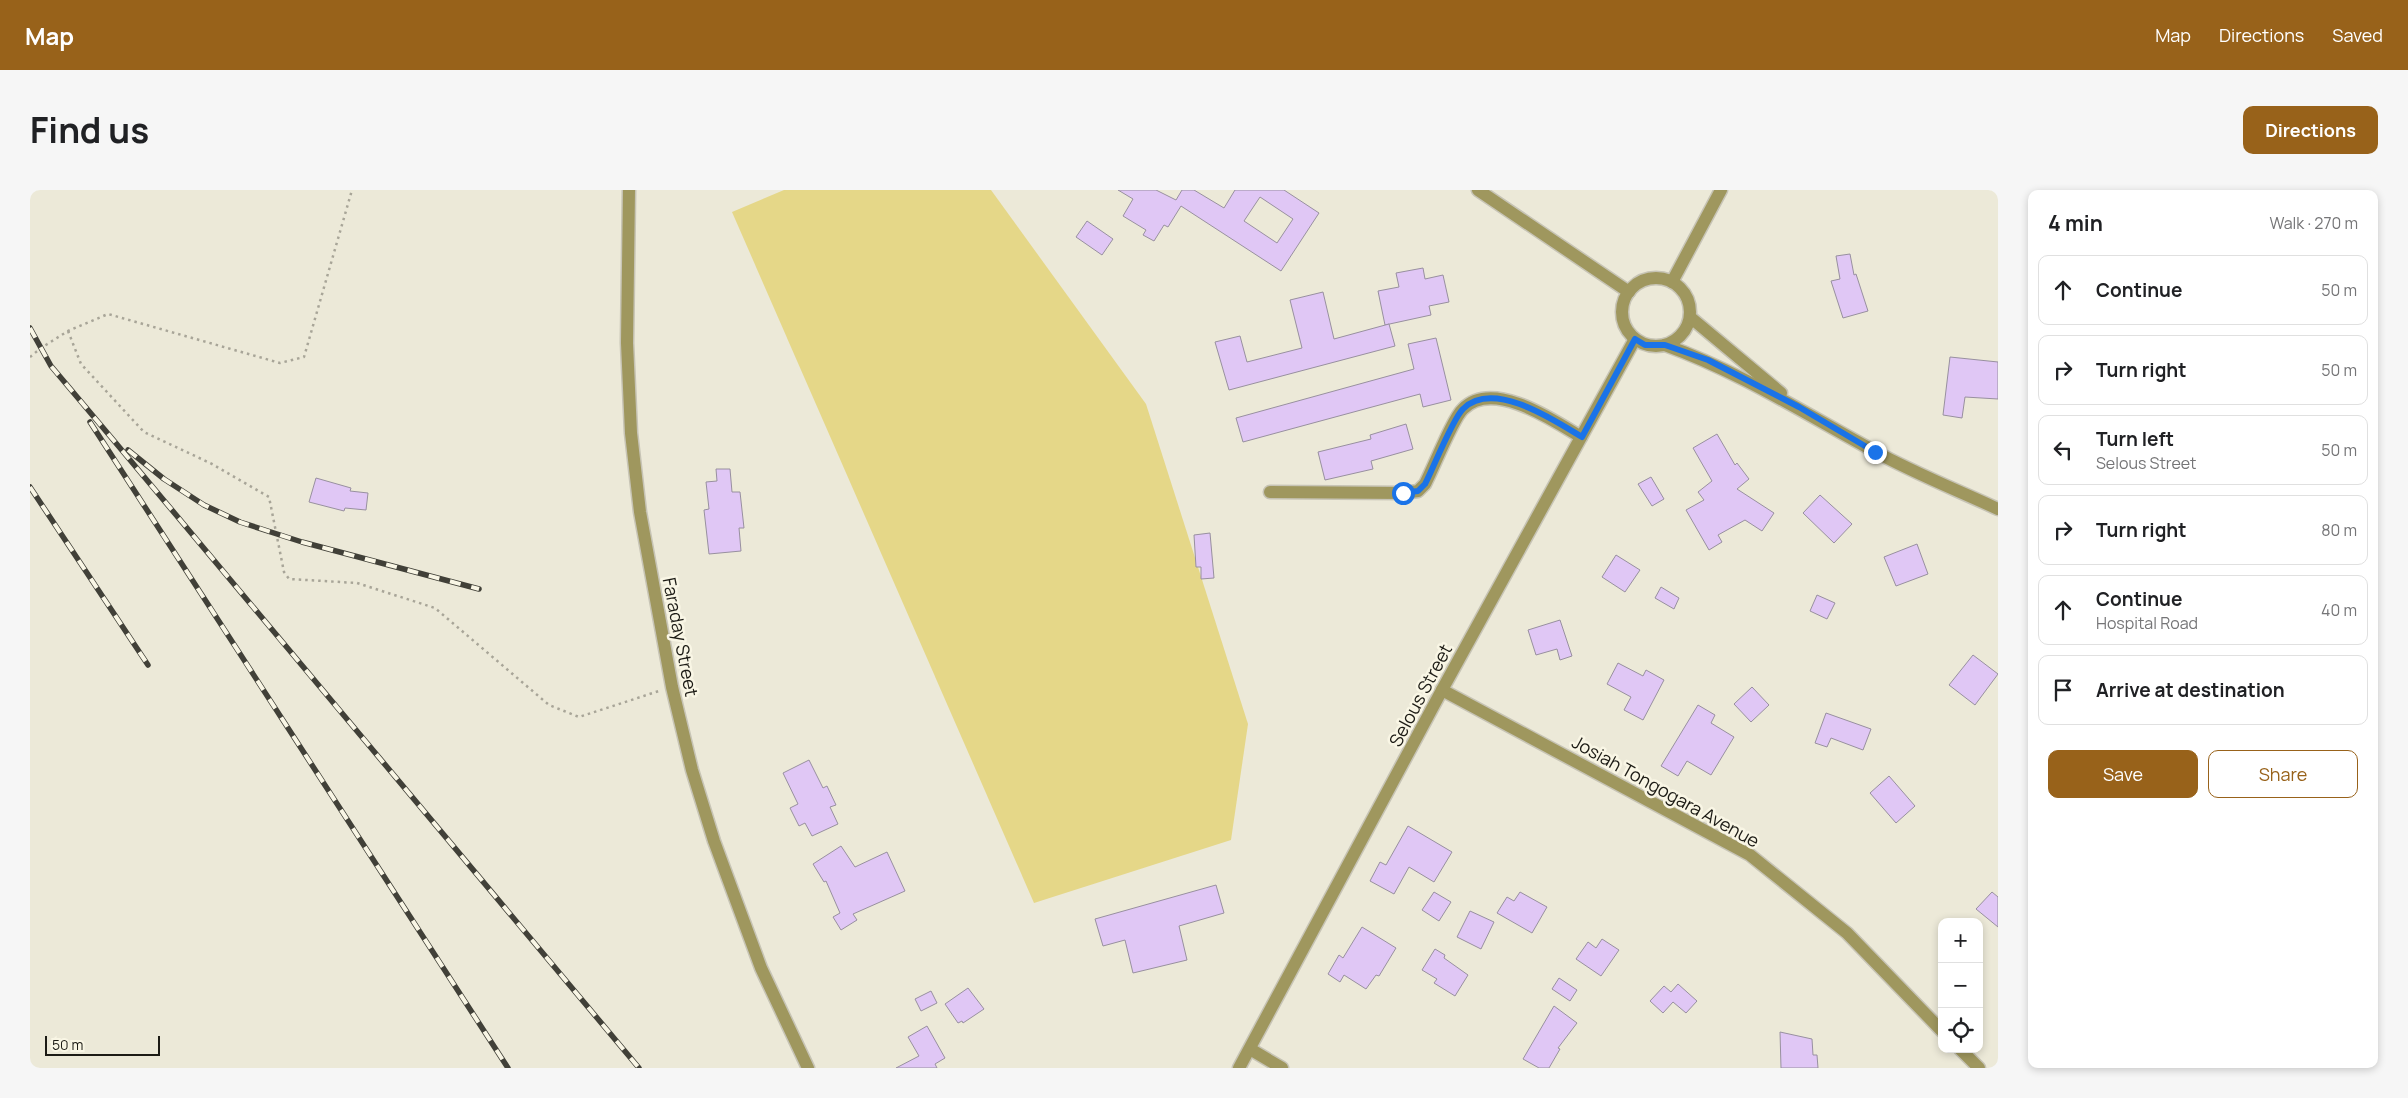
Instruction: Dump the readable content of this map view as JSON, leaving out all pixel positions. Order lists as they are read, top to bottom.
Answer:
{
  "streets": {
    "street": ["Faraday Street", "Selous Street", "Josiah Tongogara Avenue"]
  },
  "crossings": [
    ["Selous Street", "Josiah Tongogara Avenue"]
  ],
  "scale_bar": "50 m",
  "page": {
    "header": "Map",
    "nav": ["Map", "Directions", "Saved"],
    "title": "Find us",
    "buttons": [
      "Directions",
      ["Save", "Share"]
    ],
    "heading": ["4 min", "Walk · 270 m"],
    "list": [
      ["Continue", "50 m"],
      ["Turn right", "50 m"],
      ["Turn left", "Selous Street", "50 m"],
      ["Turn right", "80 m"],
      ["Continue", "Hospital Road", "40 m"],
      "Arrive at destination"
    ],
    "map_buttons": ["+", "−"],
    "scale": "50 m"
  }
}
